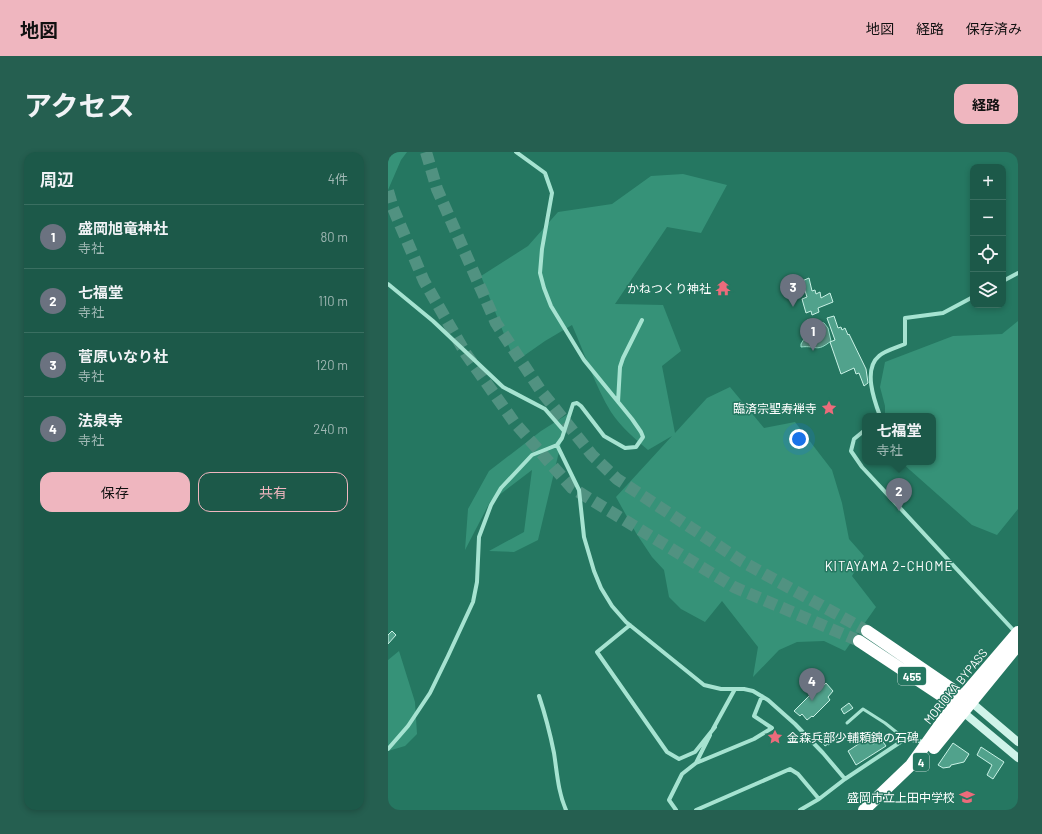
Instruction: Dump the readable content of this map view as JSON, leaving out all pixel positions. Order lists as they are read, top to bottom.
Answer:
{
  "streets": {
    "highway": ["455", "MORIOKA BYPASS", "4"]
  },
  "crossings": [
    ["455", "MORIOKA BYPASS"]
  ],
  "districts": ["KITAYAMA 2-CHOME"],
  "places": {
    "temple": ["かねつくり神社"],
    "place": ["臨済宗聖寿禅寺", "金森兵部少輔頼錦の石碑"],
    "school or university": ["盛岡市立上田中学校"]
  },
  "page": {
    "header": "地図",
    "nav": ["地図", "経路", "保存済み"],
    "title": "アクセス",
    "buttons": [
      "経路",
      ["保存", "共有"]
    ],
    "heading": ["周辺", "4件"],
    "map_buttons": ["+", "−"],
    "list": [
      {
        "mark": "1",
        "name": "盛岡旭竜神社",
        "note": "寺社",
        "value": "80 m"
      },
      {
        "mark": "2",
        "name": "七福堂",
        "note": "寺社",
        "value": "110 m"
      },
      {
        "mark": "3",
        "name": "菅原いなり社",
        "note": "寺社",
        "value": "120 m"
      },
      {
        "mark": "4",
        "name": "法泉寺",
        "note": "寺社",
        "value": "240 m"
      }
    ],
    "pins": [
      "3",
      "1",
      "2",
      "4"
    ],
    "popup": ["七福堂", "寺社"]
  }
}
